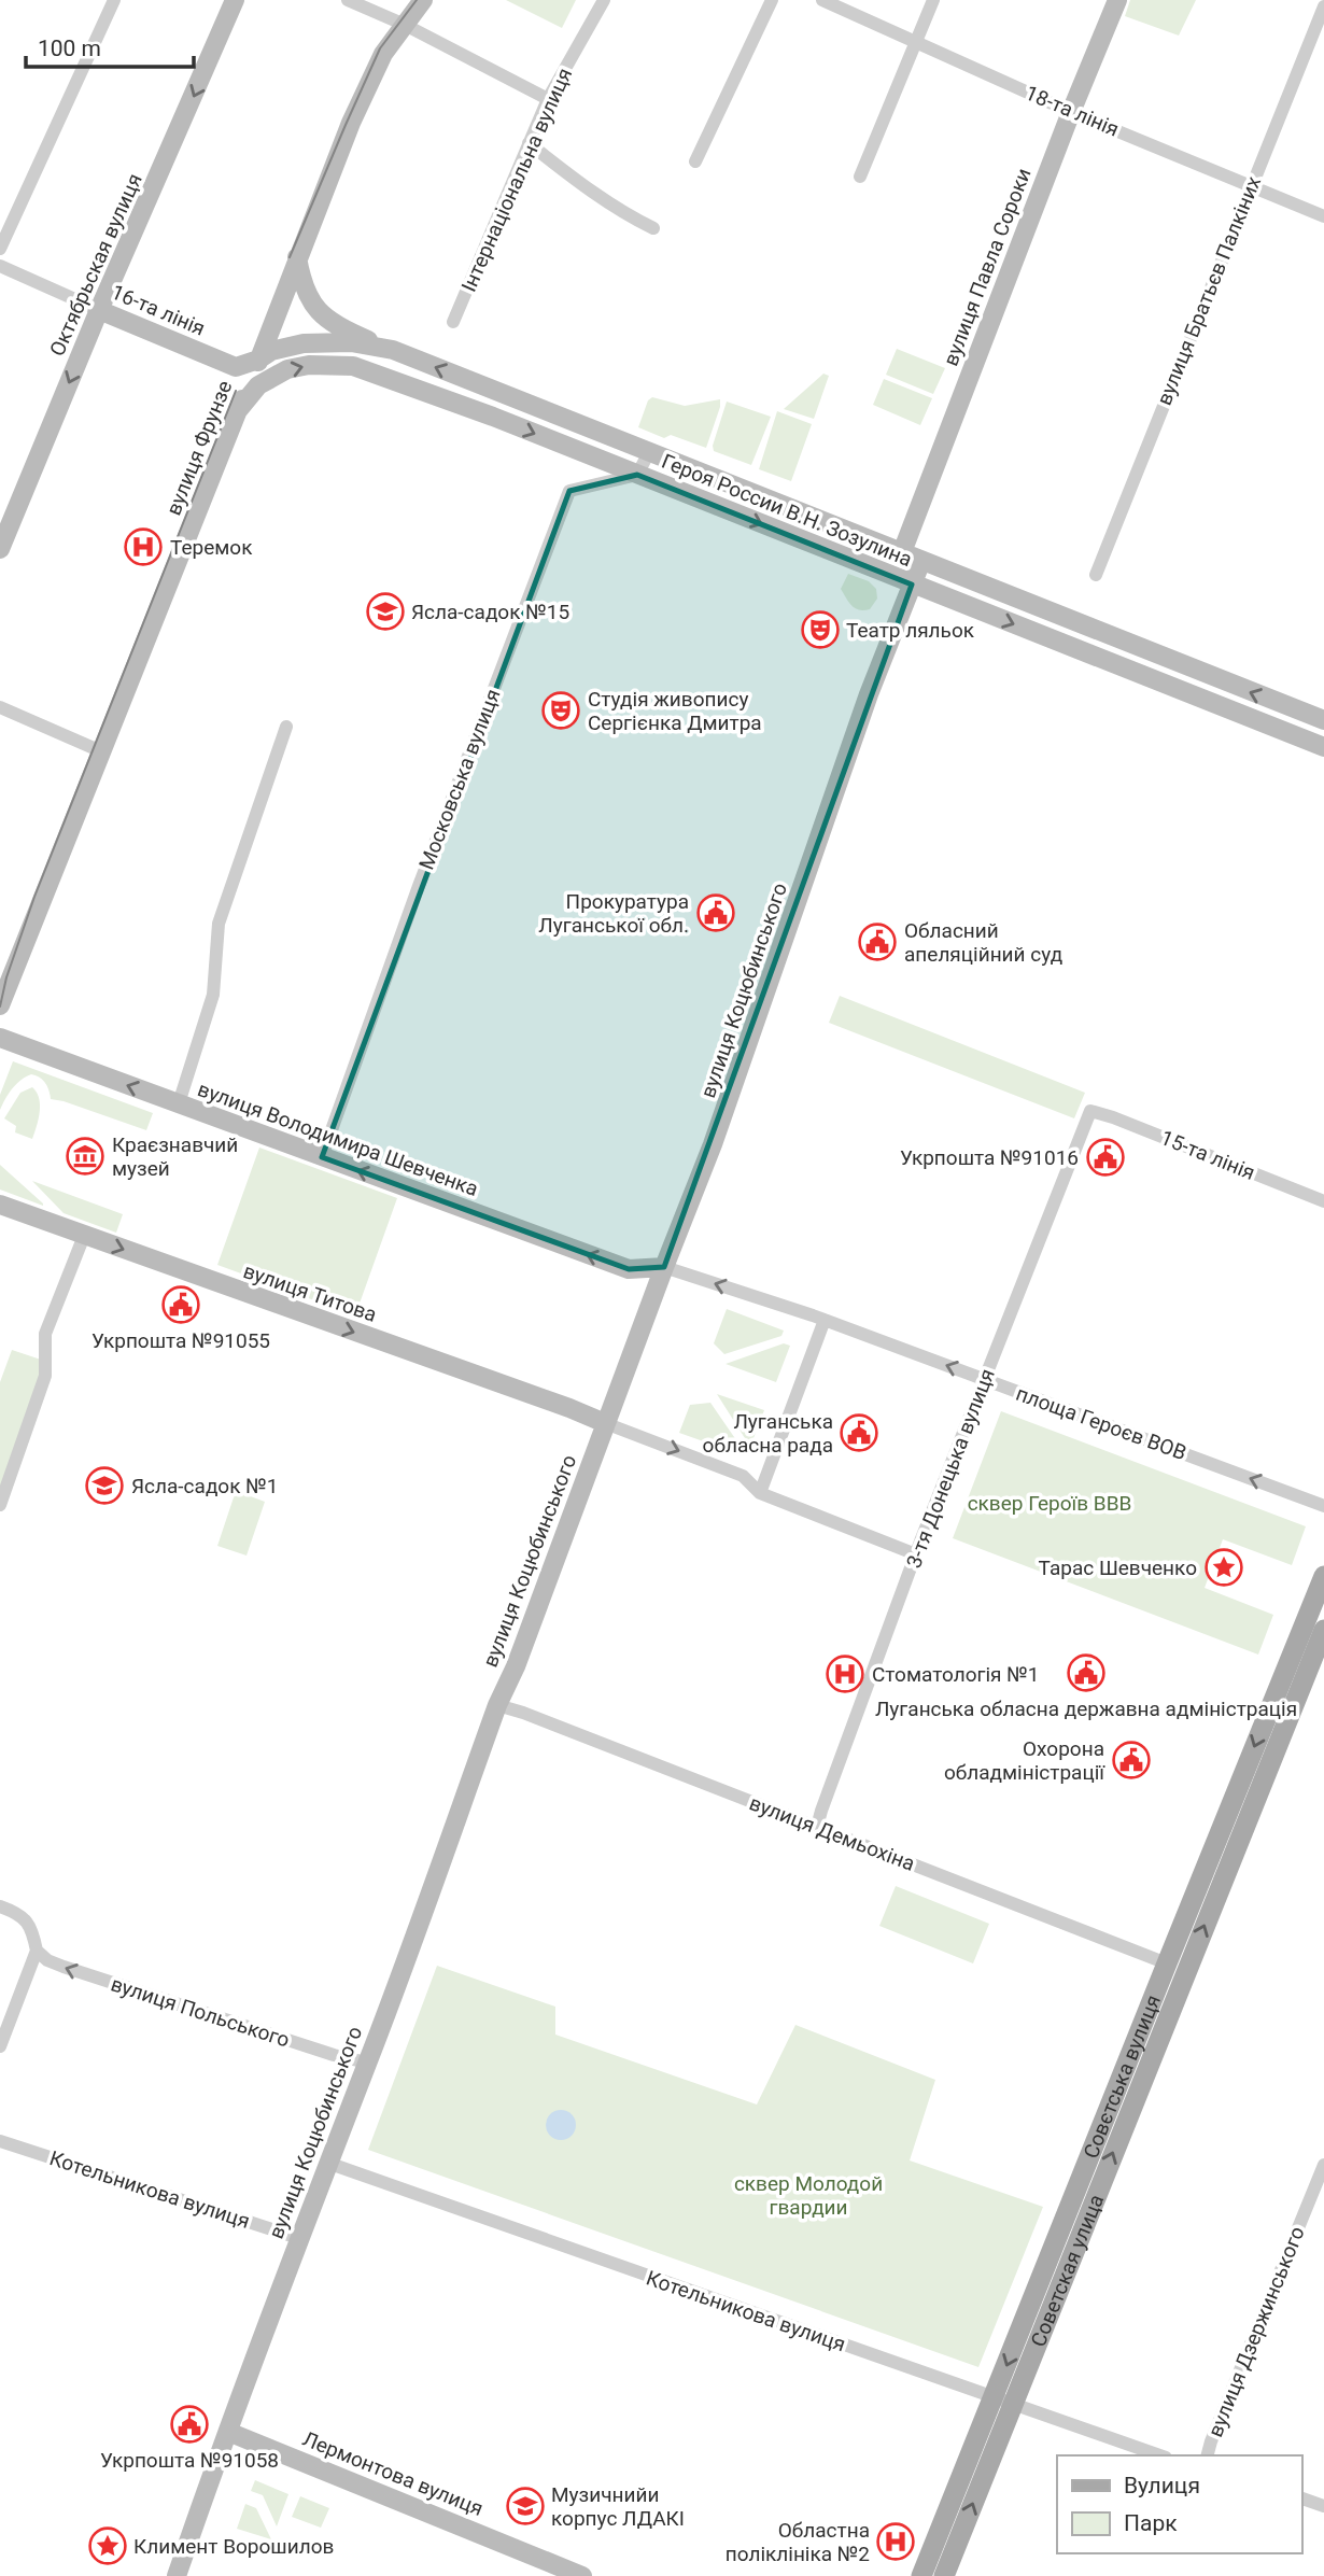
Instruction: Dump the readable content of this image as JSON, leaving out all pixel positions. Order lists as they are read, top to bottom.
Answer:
{
  "streets": {
    "main road": ["Совєтська вулиця", "Советская улица"],
    "street": [
      "18-та лінія",
      "Інтернаціональна вулиця",
      "Октябрьская вулиця",
      "вулиця Павла Сороки",
      "вулиця Братьєв Палкіних",
      "16-та лінія",
      "вулиця Фрунзе",
      "Героя России В.Н. Зозулина",
      "Московська вулиця",
      "вулиця Коцюбинського",
      "вулиця Володимира Шевченка",
      "15-та лінія",
      "вулиця Титова",
      "площа Героєв ВОВ",
      "3-тя Донецька вулиця",
      "вулиця Демьохіна",
      "вулиця Польського",
      "Котельникова вулиця",
      "вулиця Дзержинського",
      "Лермонтова вулиця"
    ]
  },
  "crossings": [
    ["18-та лінія", "вулиця Павла Сороки"],
    ["18-та лінія", "вулиця Братьєв Палкіних"],
    ["Октябрьская вулиця", "16-та лінія"],
    ["вулиця Павла Сороки", "Героя России В.Н. Зозулина"],
    ["16-та лінія", "вулиця Фрунзе"],
    ["16-та лінія", "Героя России В.Н. Зозулина"],
    ["вулиця Фрунзе", "Героя России В.Н. Зозулина"],
    ["Героя России В.Н. Зозулина", "Московська вулиця"],
    ["Героя России В.Н. Зозулина", "вулиця Коцюбинського"],
    ["Московська вулиця", "вулиця Володимира Шевченка"],
    ["вулиця Коцюбинського", "вулиця Володимира Шевченка"],
    ["вулиця Коцюбинського", "вулиця Титова"],
    ["вулиця Коцюбинського", "площа Героєв ВОВ"],
    ["вулиця Коцюбинського", "вулиця Демьохіна"],
    ["вулиця Коцюбинського", "вулиця Польського"],
    ["вулиця Коцюбинського", "Котельникова вулиця"],
    ["вулиця Коцюбинського", "Лермонтова вулиця"],
    ["вулиця Володимира Шевченка", "площа Героєв ВОВ"],
    ["15-та лінія", "3-тя Донецька вулиця"],
    ["площа Героєв ВОВ", "3-тя Донецька вулиця"],
    ["3-тя Донецька вулиця", "вулиця Демьохіна"],
    ["вулиця Демьохіна", "Совєтська вулиця"],
    ["Совєтська вулиця", "Котельникова вулиця"],
    ["Совєтська вулиця", "Советская улица"],
    ["Котельникова вулиця", "Советская улица"]
  ],
  "one_way": [
    "вулиця Володимира Шевченка",
    "вулиця Титова",
    "площа Героєв ВОВ",
    "вулиця Польського",
    "Совєтська вулиця",
    "Советская улица"
  ],
  "parks": ["сквер Героїв ВВВ", "сквер Молодой гвардии"],
  "places": {
    "hospital": ["Теремок", "Стоматологія №1", "Областна поліклініка №2"],
    "school or university": ["Ясла-садок №15", "Ясла-садок №1", "Музичнийи корпус ЛДАКІ"],
    "theatre": ["Театр ляльок", "Студія живопису Сергієнка Дмитра"],
    "public building": [
      "Прокуратура Луганської обл.",
      "Обласний апеляційний суд",
      "Укрпошта №91016",
      "Укрпошта №91055",
      "Луганська обласна рада",
      "Луганська обласна державна адміністрація",
      "Охорона обладміністрації",
      "Укрпошта №91058"
    ],
    "museum": ["Краєзнавчий музей"],
    "place": ["Тарас Шевченко", "Климент Ворошилов"]
  },
  "legend": ["Вулиця", "Парк"],
  "scale_bar": "100 m"
}
